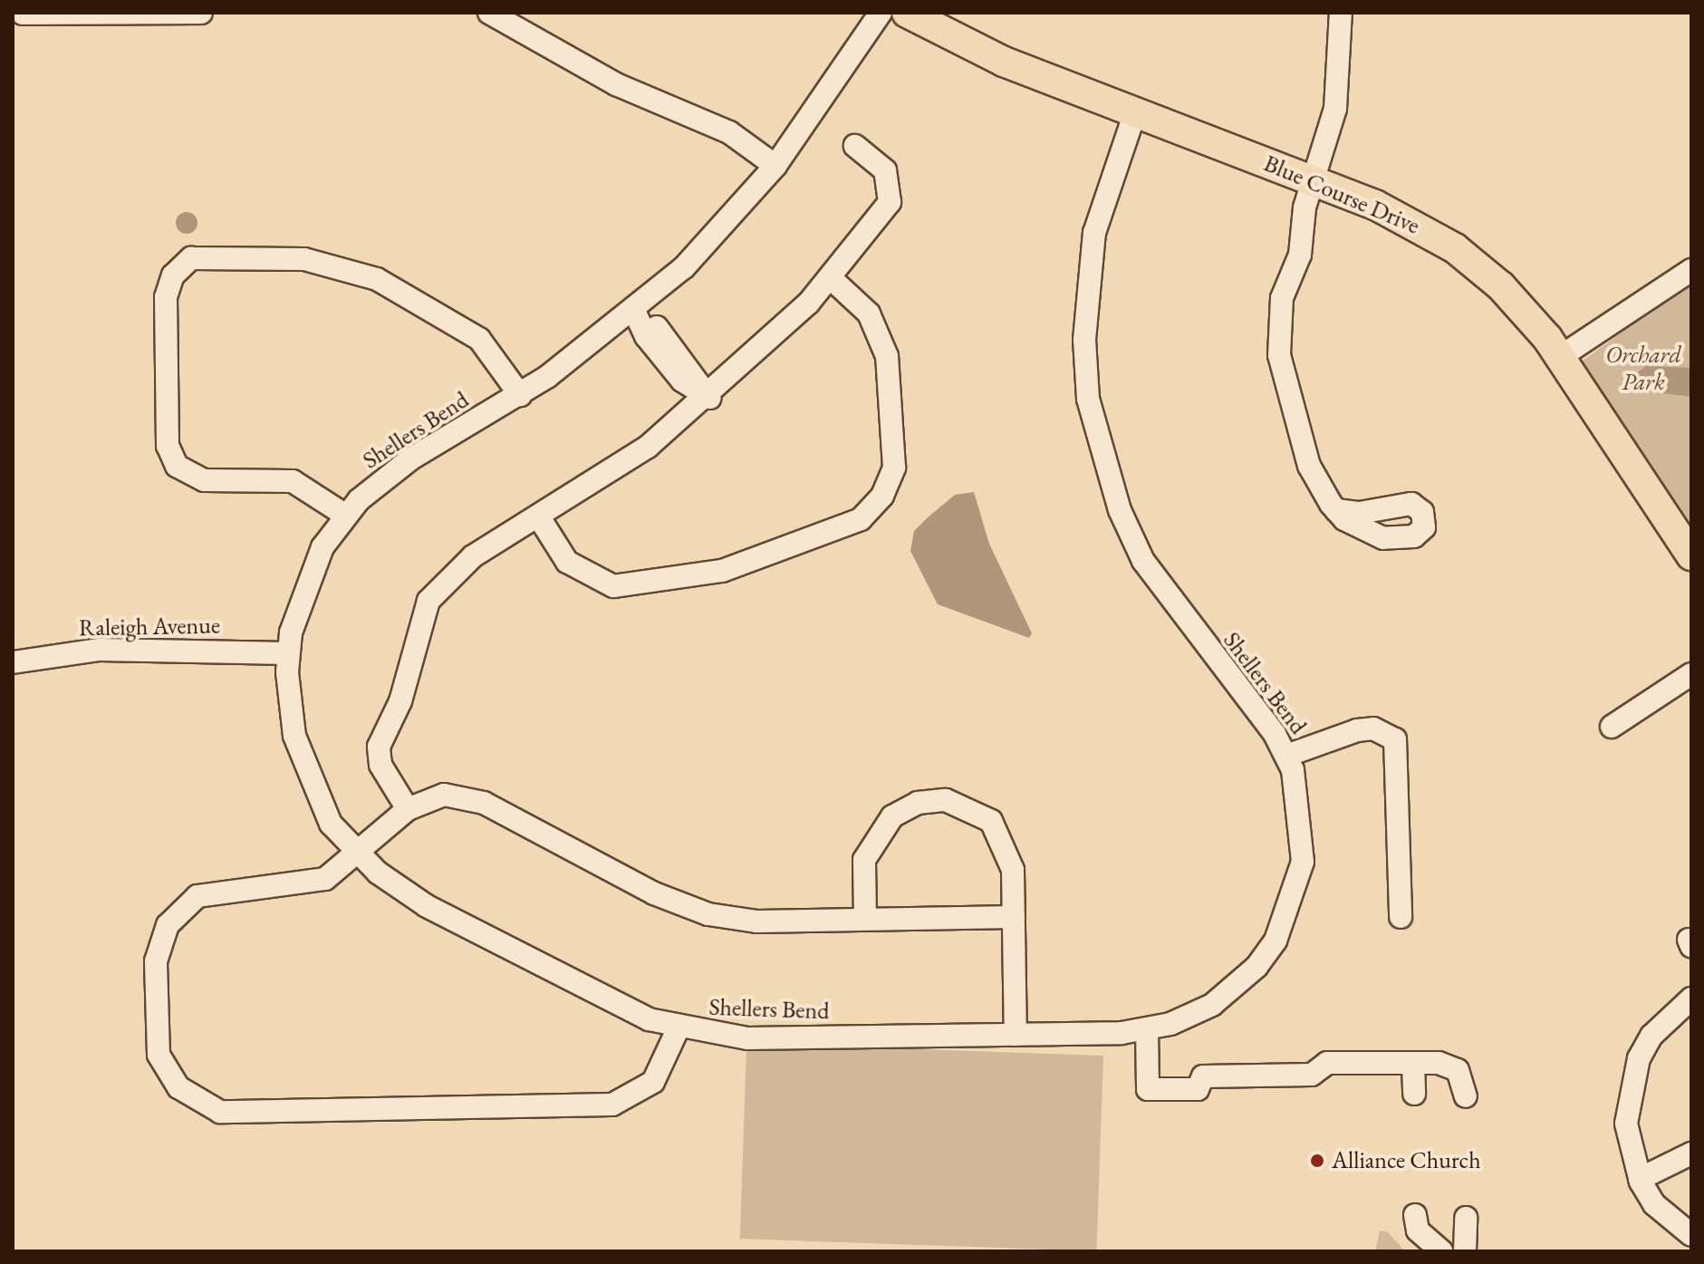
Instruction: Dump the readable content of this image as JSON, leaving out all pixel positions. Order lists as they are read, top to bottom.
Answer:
{
  "streets": {
    "main road": ["Blue Course Drive"],
    "street": ["Shellers Bend", "Raleigh Avenue"]
  },
  "crossings": [
    ["Blue Course Drive", "Shellers Bend"],
    ["Shellers Bend", "Raleigh Avenue"]
  ],
  "parks": ["Orchard Park"],
  "places": ["Alliance Church"]
}
